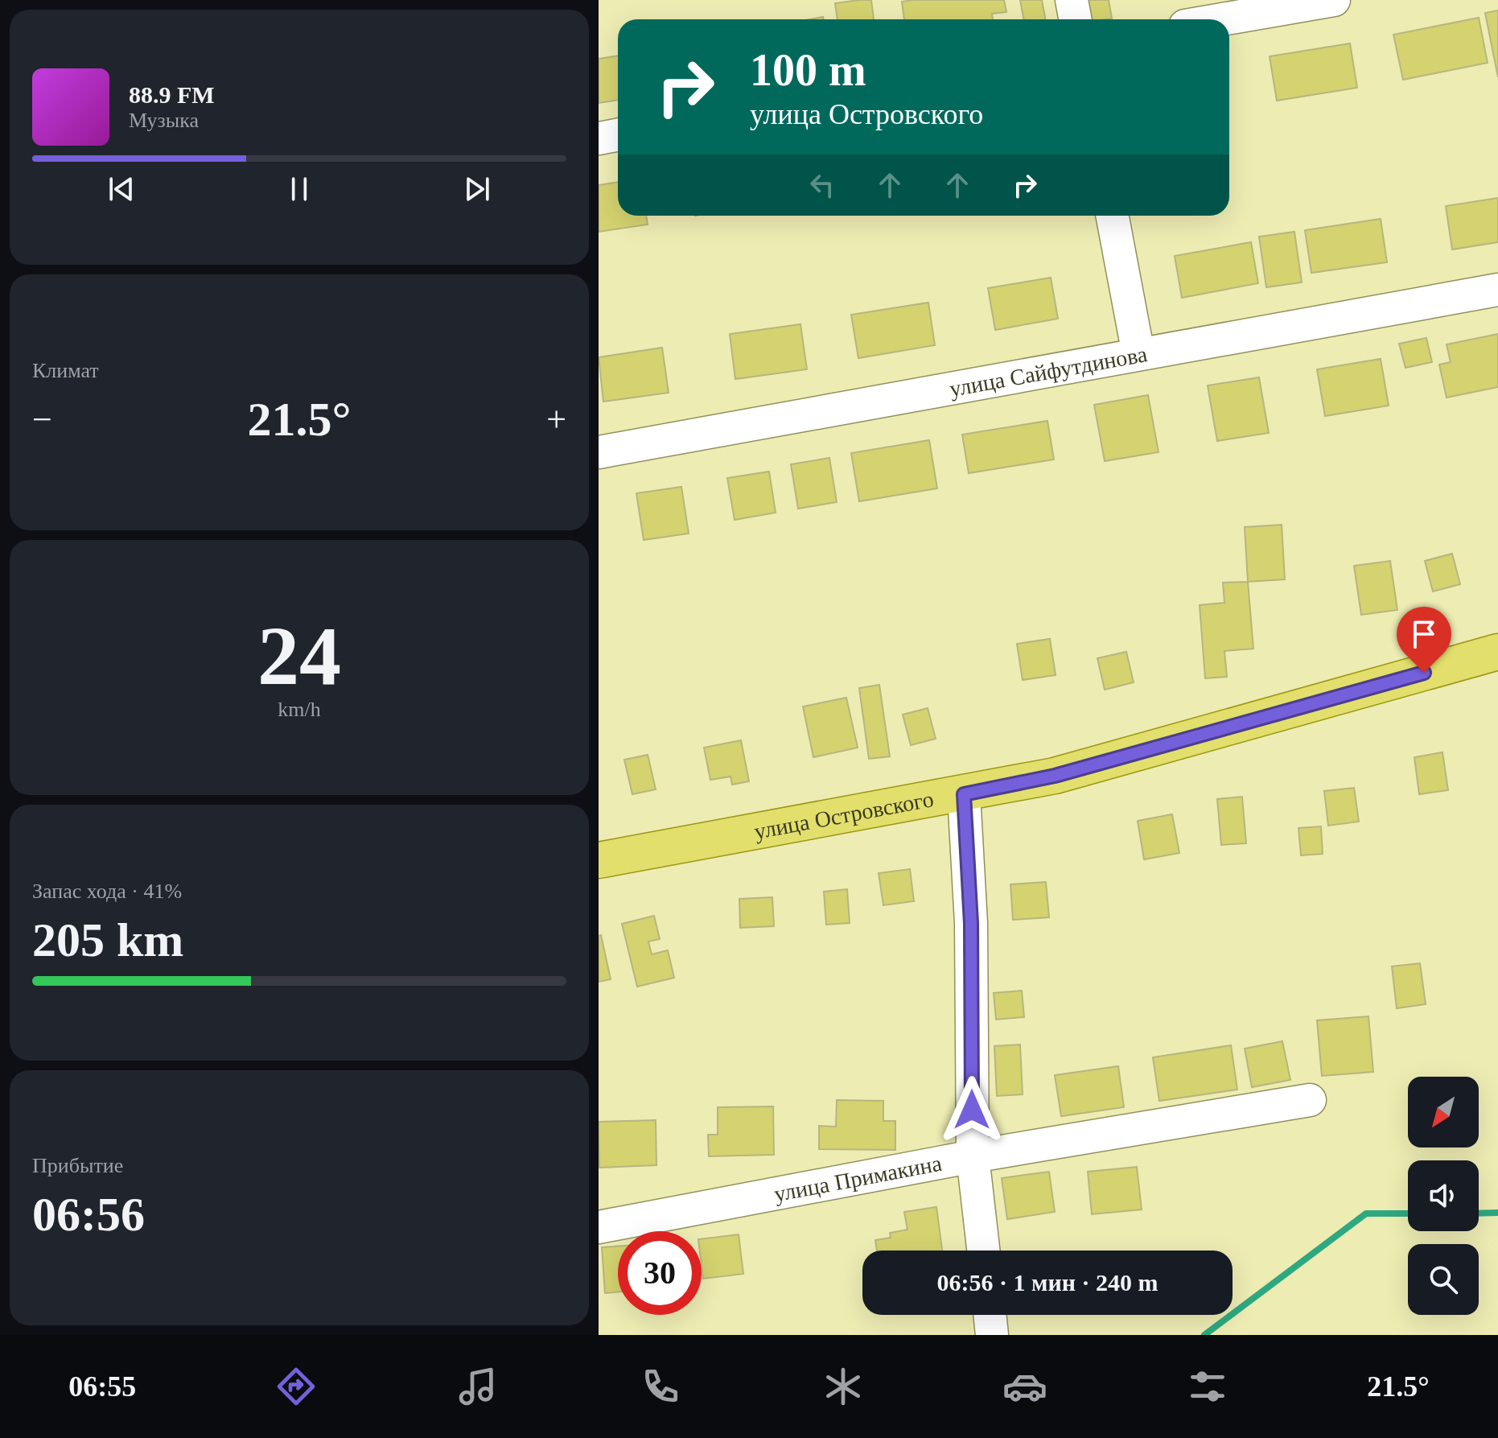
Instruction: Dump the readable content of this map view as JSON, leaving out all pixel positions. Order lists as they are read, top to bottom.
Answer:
{
  "streets": {
    "main road": ["улица Островского"],
    "street": ["улица Сайфутдинова", "улица Примакина"]
  },
  "north": "bottom left",
  "page": {
    "turn": ["100 m", "улица Островского"],
    "song": ["88.9 FM", "Музыка"],
    "tile": [
      "Климат",
      ["24", "km/h"],
      ["Запас хода · 41%", "205 km"],
      ["Прибытие", "06:56"]
    ],
    "heat": ["−", "21.5°", "+"],
    "limit": "30",
    "trip": "06:56 · 1 мин · 240 m",
    "tabs": ["06:55", "21.5°"]
  }
}
